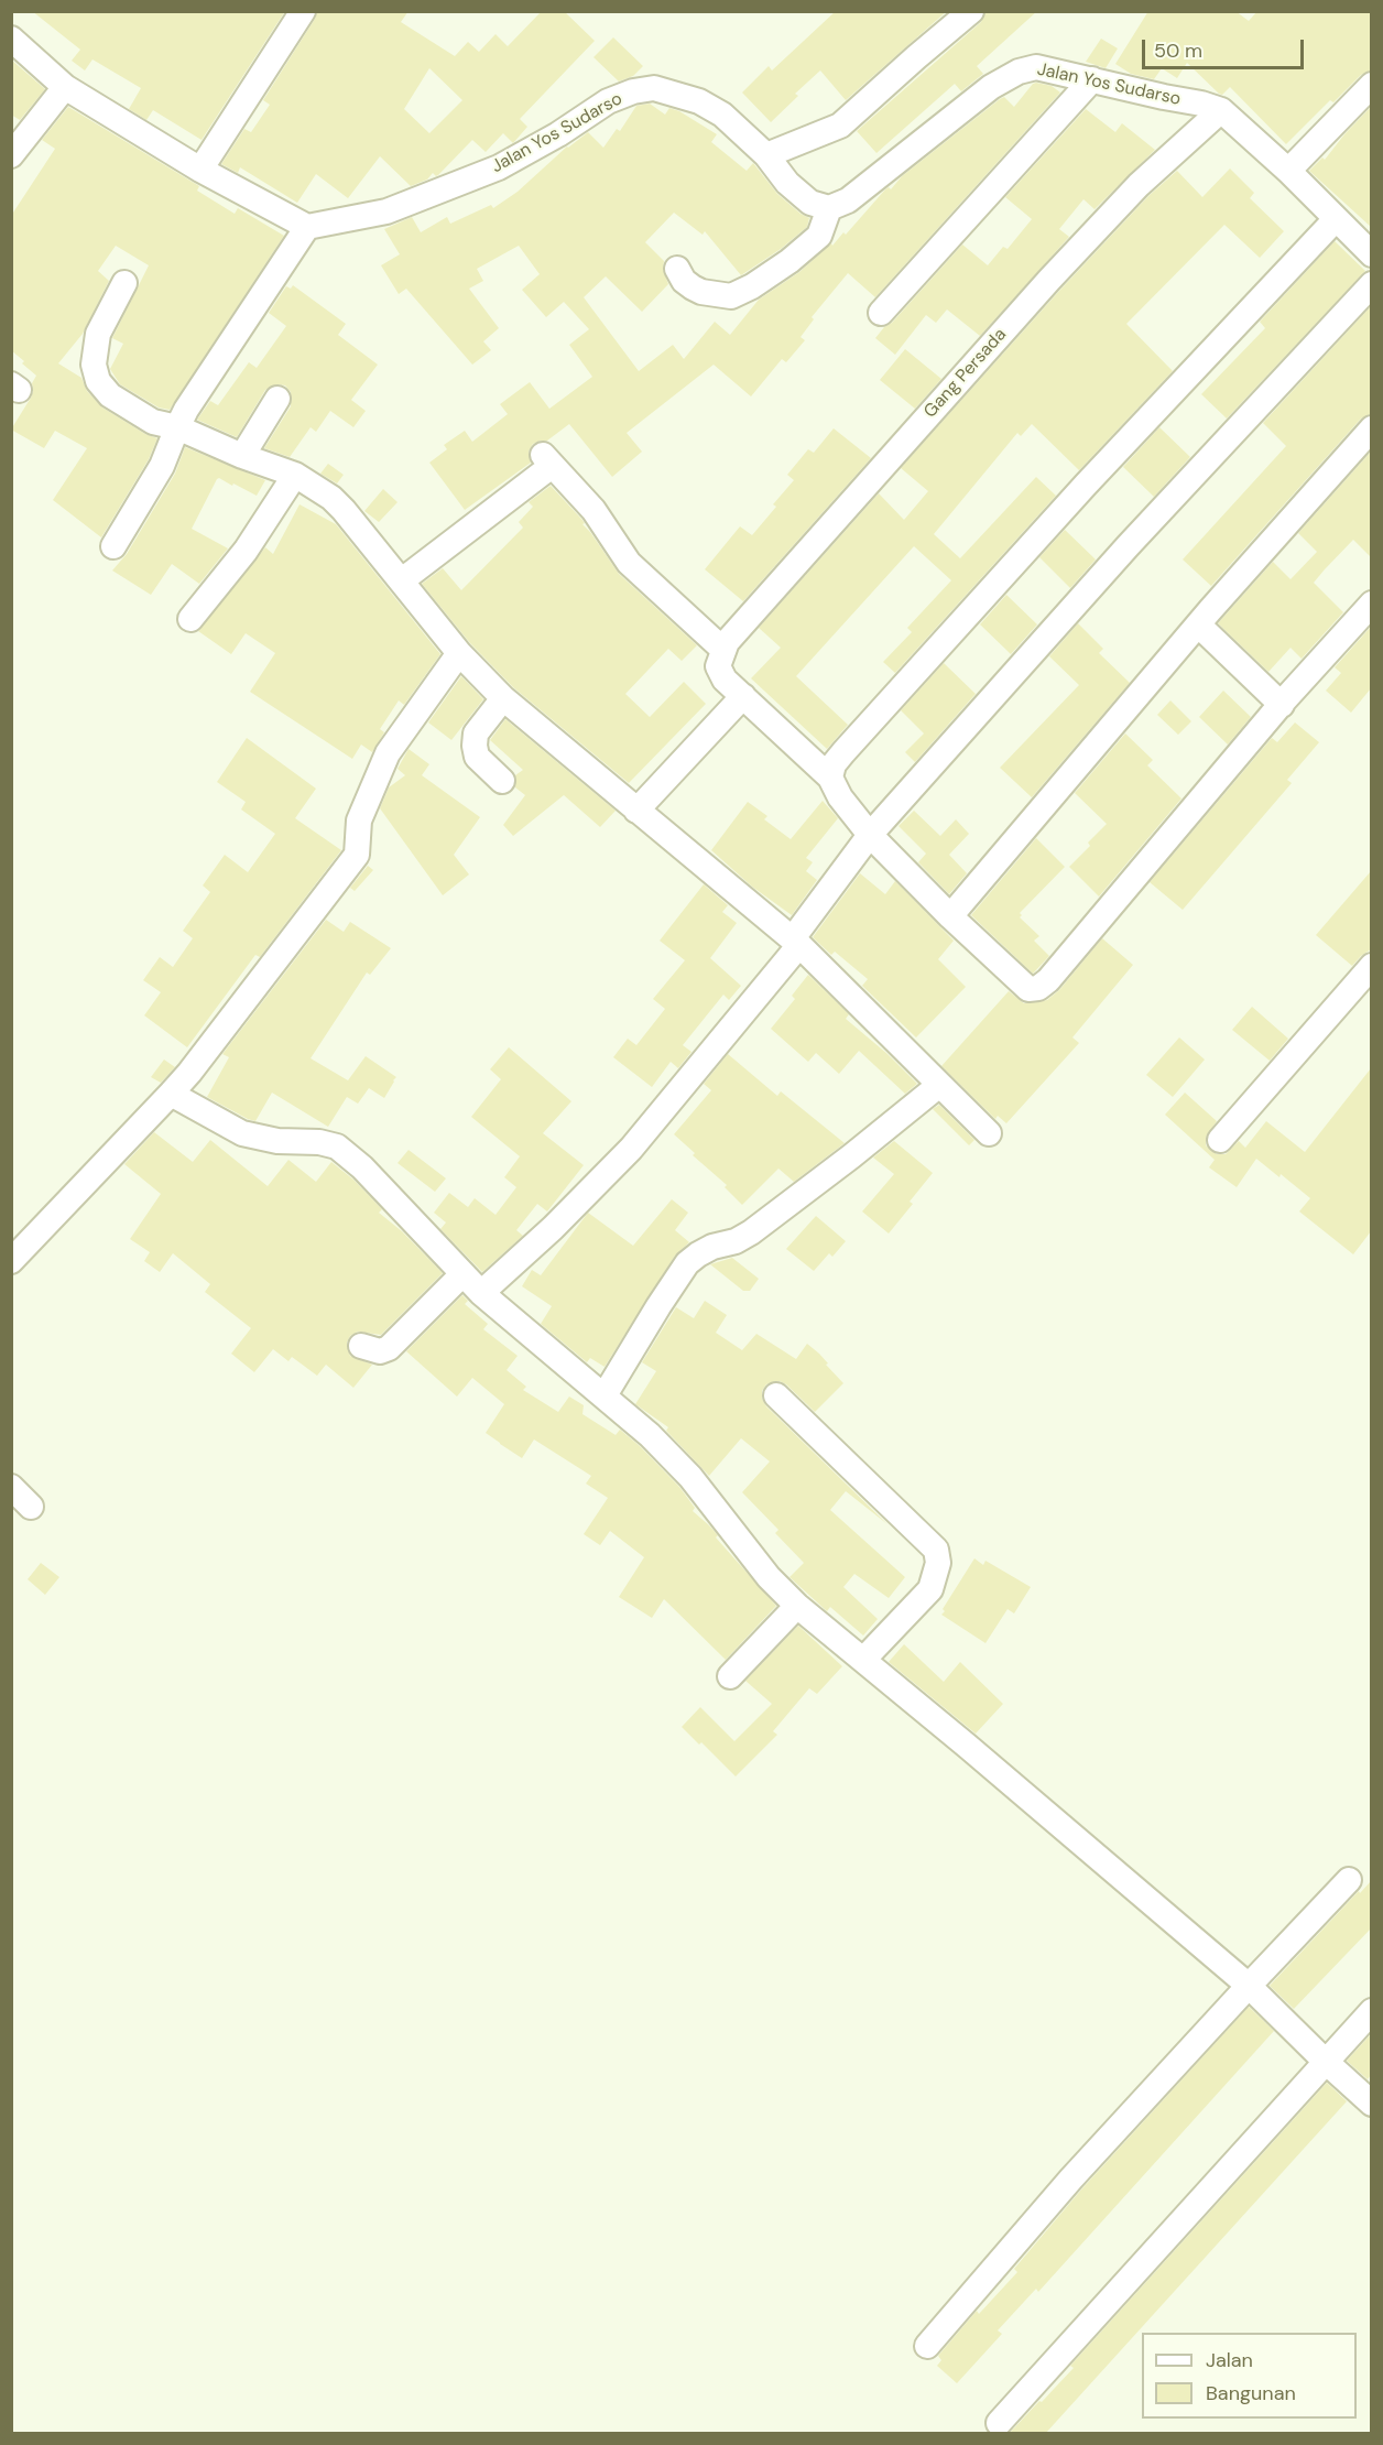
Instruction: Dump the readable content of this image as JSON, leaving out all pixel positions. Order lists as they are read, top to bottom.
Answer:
{
  "streets": {
    "street": ["Jalan Yos Sudarso", "Gang Persada"]
  },
  "crossings": [
    ["Jalan Yos Sudarso", "Gang Persada"]
  ],
  "legend": ["Jalan", "Bangunan"],
  "scale_bar": "50 m"
}
